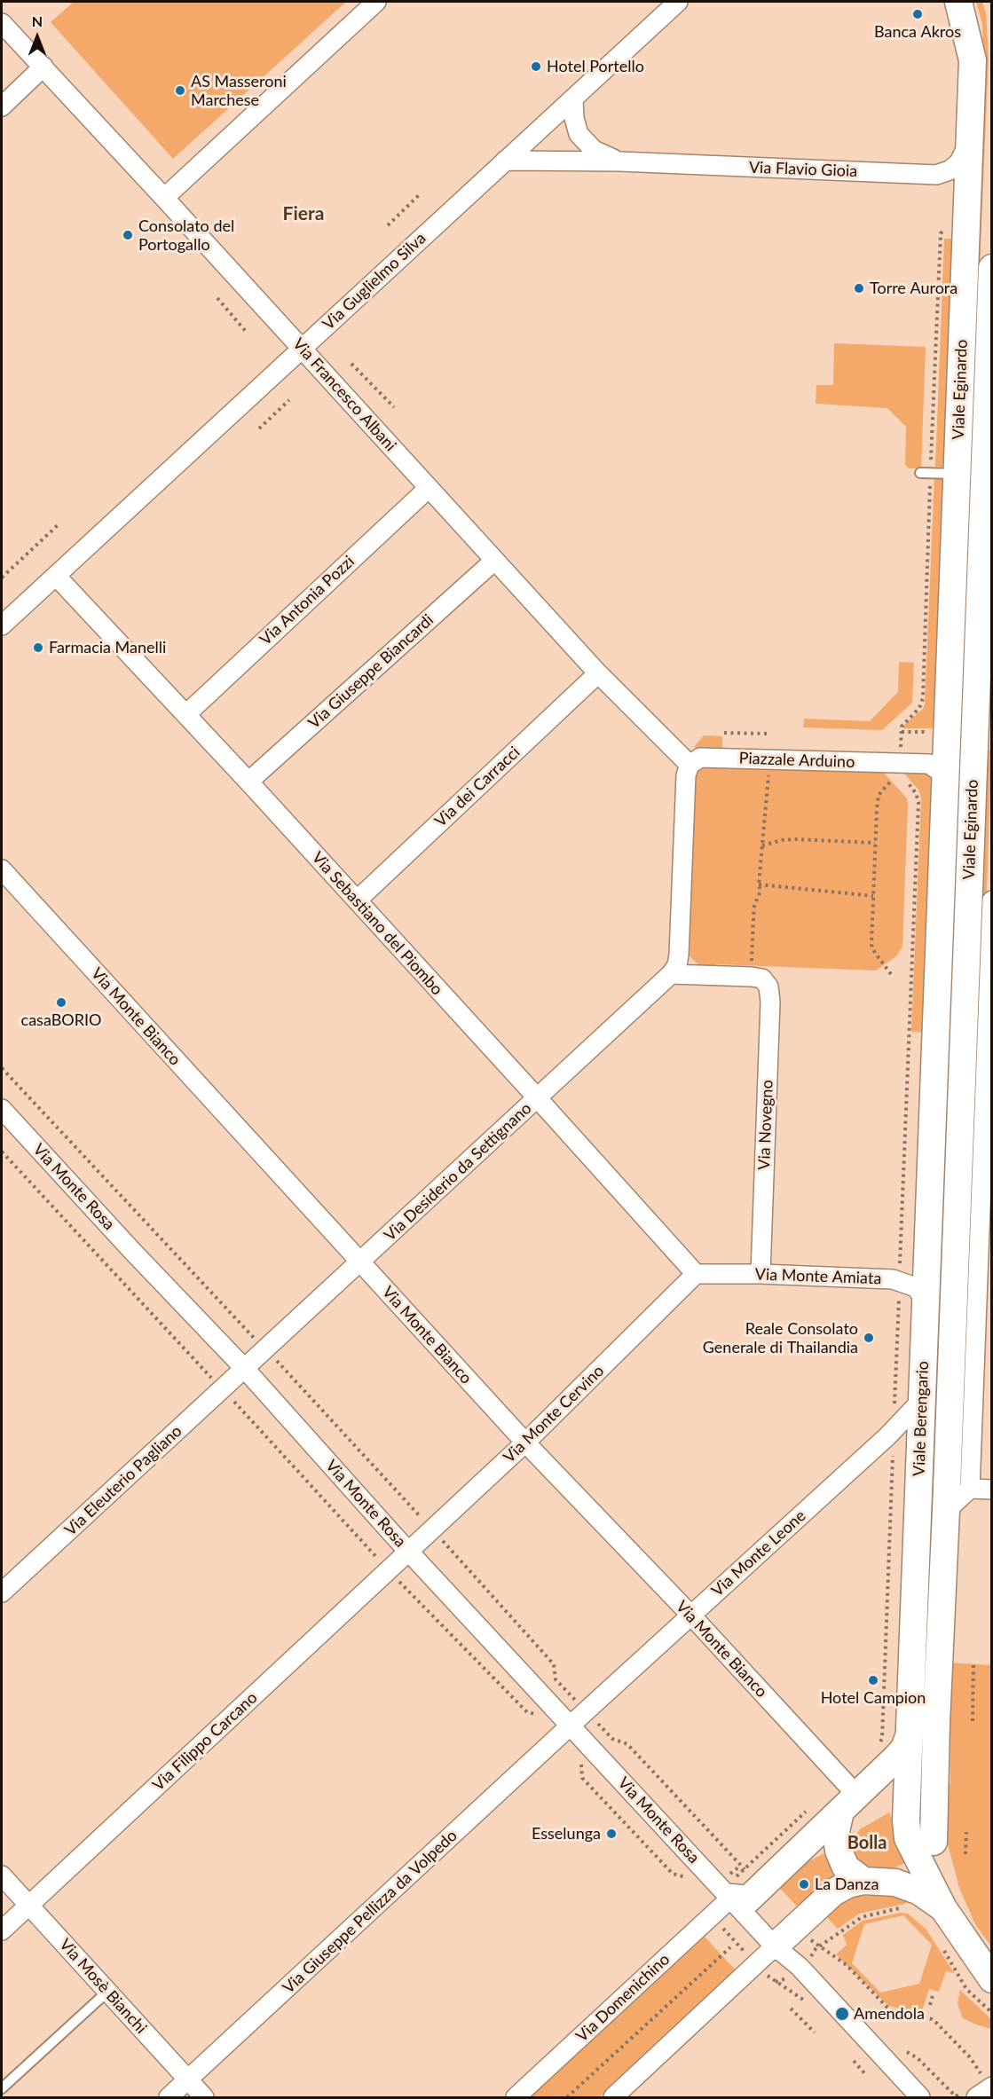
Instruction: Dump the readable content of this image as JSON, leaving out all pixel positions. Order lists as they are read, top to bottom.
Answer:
{
  "streets": {
    "main road": ["Viale Eginardo", "Viale Berengario"],
    "street": [
      "Via Flavio Gioia",
      "Via Guglielmo Silva",
      "Via Francesco Albani",
      "Via Antonia Pozzi",
      "Via Giuseppe Biancardi",
      "Piazzale Arduino",
      "Via dei Carracci",
      "Via Sebastiano del Piombo",
      "Via Monte Bianco",
      "Via Novegno",
      "Via Desiderio da Settignano",
      "Via Monte Rosa",
      "Via Monte Amiata",
      "Via Monte Cervino",
      "Via Eleuterio Pagliano",
      "Via Monte Leone",
      "Via Filippo Carcano",
      "Via Giuseppe Pellizza da Volpedo",
      "Via Mosè Bianchi",
      "Via Domenichino"
    ]
  },
  "crossings": [
    ["Via Flavio Gioia", "Via Guglielmo Silva"],
    ["Via Flavio Gioia", "Viale Eginardo"],
    ["Via Guglielmo Silva", "Via Francesco Albani"],
    ["Via Guglielmo Silva", "Via Sebastiano del Piombo"],
    ["Viale Eginardo", "Piazzale Arduino"],
    ["Viale Eginardo", "Viale Berengario"],
    ["Via Francesco Albani", "Via Antonia Pozzi"],
    ["Via Francesco Albani", "Via Giuseppe Biancardi"],
    ["Via Francesco Albani", "Piazzale Arduino"],
    ["Via Francesco Albani", "Via dei Carracci"],
    ["Via Antonia Pozzi", "Via Sebastiano del Piombo"],
    ["Via Giuseppe Biancardi", "Via Sebastiano del Piombo"],
    ["Piazzale Arduino", "Viale Berengario"],
    ["Via dei Carracci", "Via Sebastiano del Piombo"],
    ["Via Sebastiano del Piombo", "Via Desiderio da Settignano"],
    ["Via Sebastiano del Piombo", "Via Monte Amiata"],
    ["Via Sebastiano del Piombo", "Via Monte Cervino"],
    ["Via Monte Bianco", "Via Desiderio da Settignano"],
    ["Via Monte Bianco", "Via Monte Cervino"],
    ["Via Monte Bianco", "Viale Berengario"],
    ["Via Monte Bianco", "Via Monte Leone"],
    ["Via Novegno", "Via Monte Amiata"],
    ["Via Desiderio da Settignano", "Via Monte Rosa"],
    ["Via Desiderio da Settignano", "Via Eleuterio Pagliano"],
    ["Via Monte Rosa", "Via Monte Cervino"],
    ["Via Monte Rosa", "Via Eleuterio Pagliano"],
    ["Via Monte Rosa", "Via Monte Leone"],
    ["Via Monte Rosa", "Via Filippo Carcano"],
    ["Via Monte Rosa", "Via Giuseppe Pellizza da Volpedo"],
    ["Via Monte Rosa", "Via Domenichino"],
    ["Via Monte Amiata", "Via Monte Cervino"],
    ["Via Monte Amiata", "Viale Berengario"],
    ["Via Monte Cervino", "Via Filippo Carcano"],
    ["Viale Berengario", "Via Monte Leone"],
    ["Via Monte Leone", "Via Giuseppe Pellizza da Volpedo"],
    ["Via Filippo Carcano", "Via Mosè Bianchi"],
    ["Via Giuseppe Pellizza da Volpedo", "Via Mosè Bianchi"]
  ],
  "districts": ["Fiera", "Bolla"],
  "places": [
    "Banca Akros",
    "Hotel Portello",
    "AS Masseroni Marchese",
    "Consolato del Portogallo",
    "Torre Aurora",
    "Farmacia Manelli",
    "casaBORIO",
    "Reale Consolato Generale di Thailandia",
    "Hotel Campion",
    "Esselunga",
    "La Danza",
    "Amendola"
  ],
  "north": "top"
}
